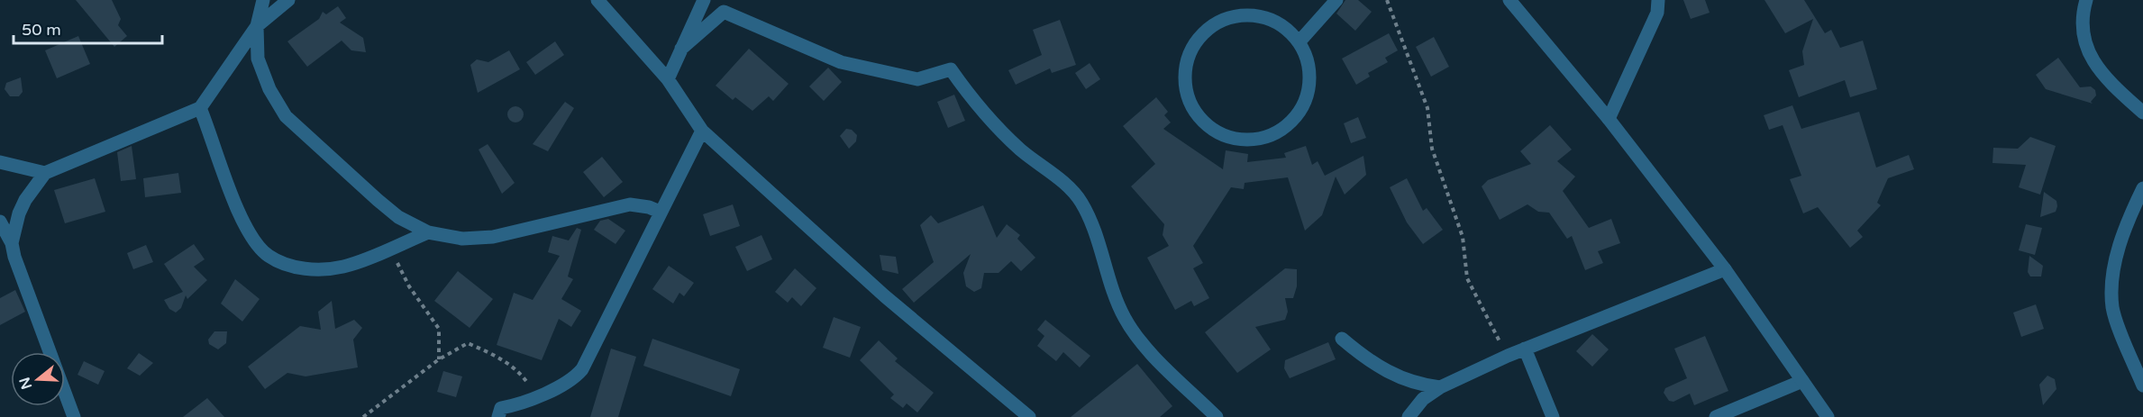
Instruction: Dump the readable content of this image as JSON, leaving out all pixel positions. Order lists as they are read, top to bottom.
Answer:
{
  "scale_bar": "50 m",
  "north": "left"
}
